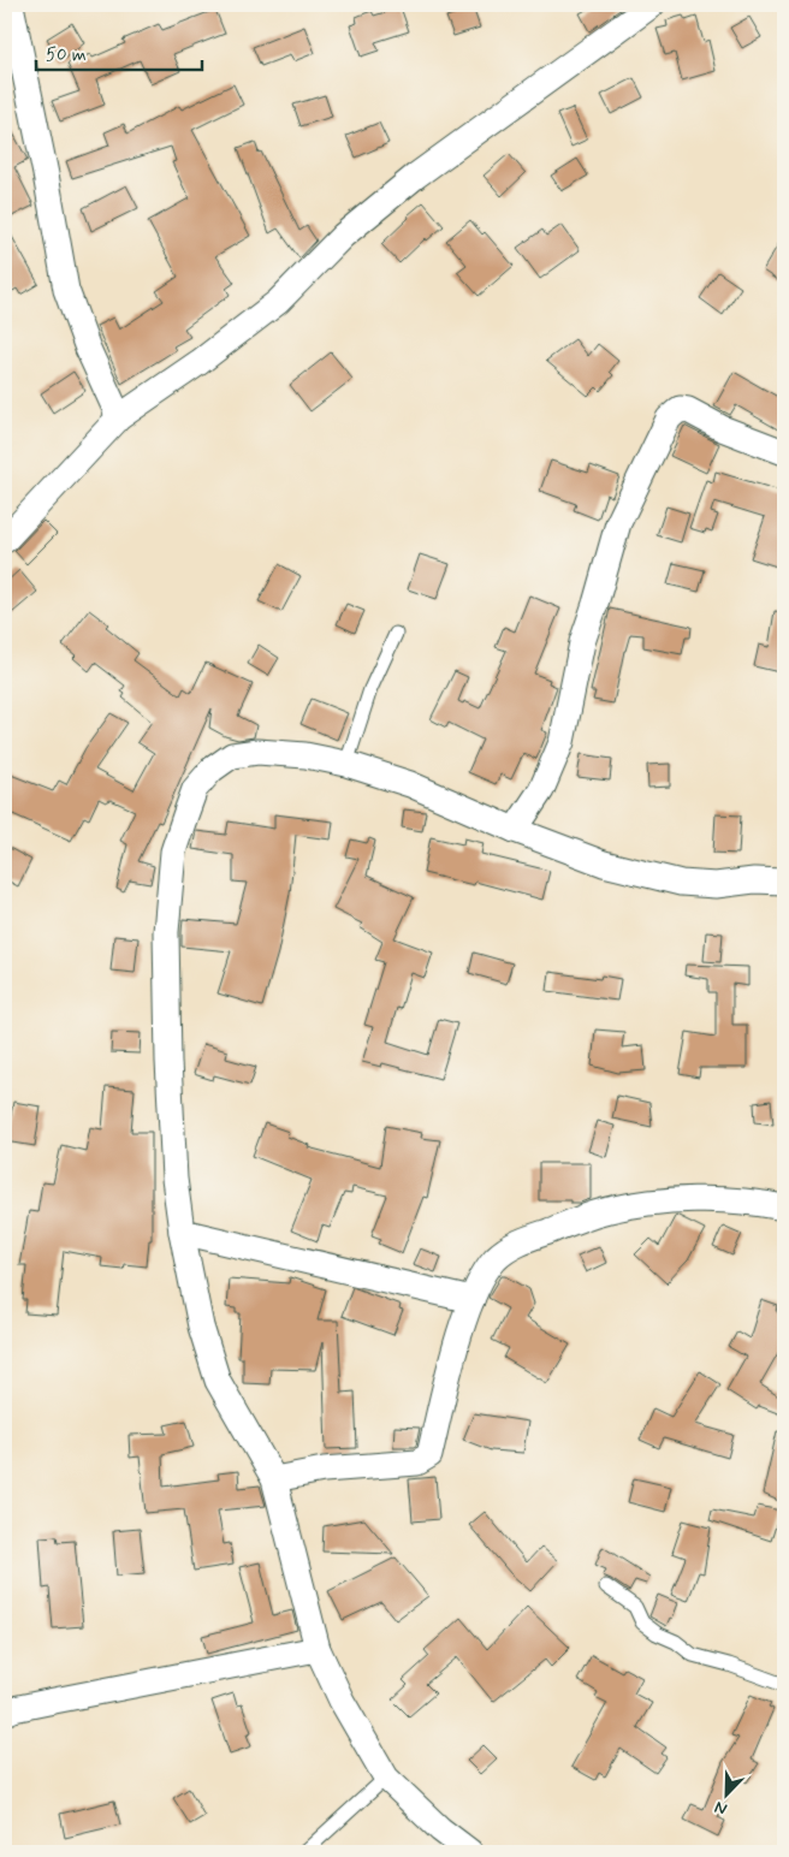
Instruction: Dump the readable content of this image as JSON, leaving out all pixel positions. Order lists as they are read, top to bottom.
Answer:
{
  "scale_bar": "50 m",
  "north": "bottom left"
}
